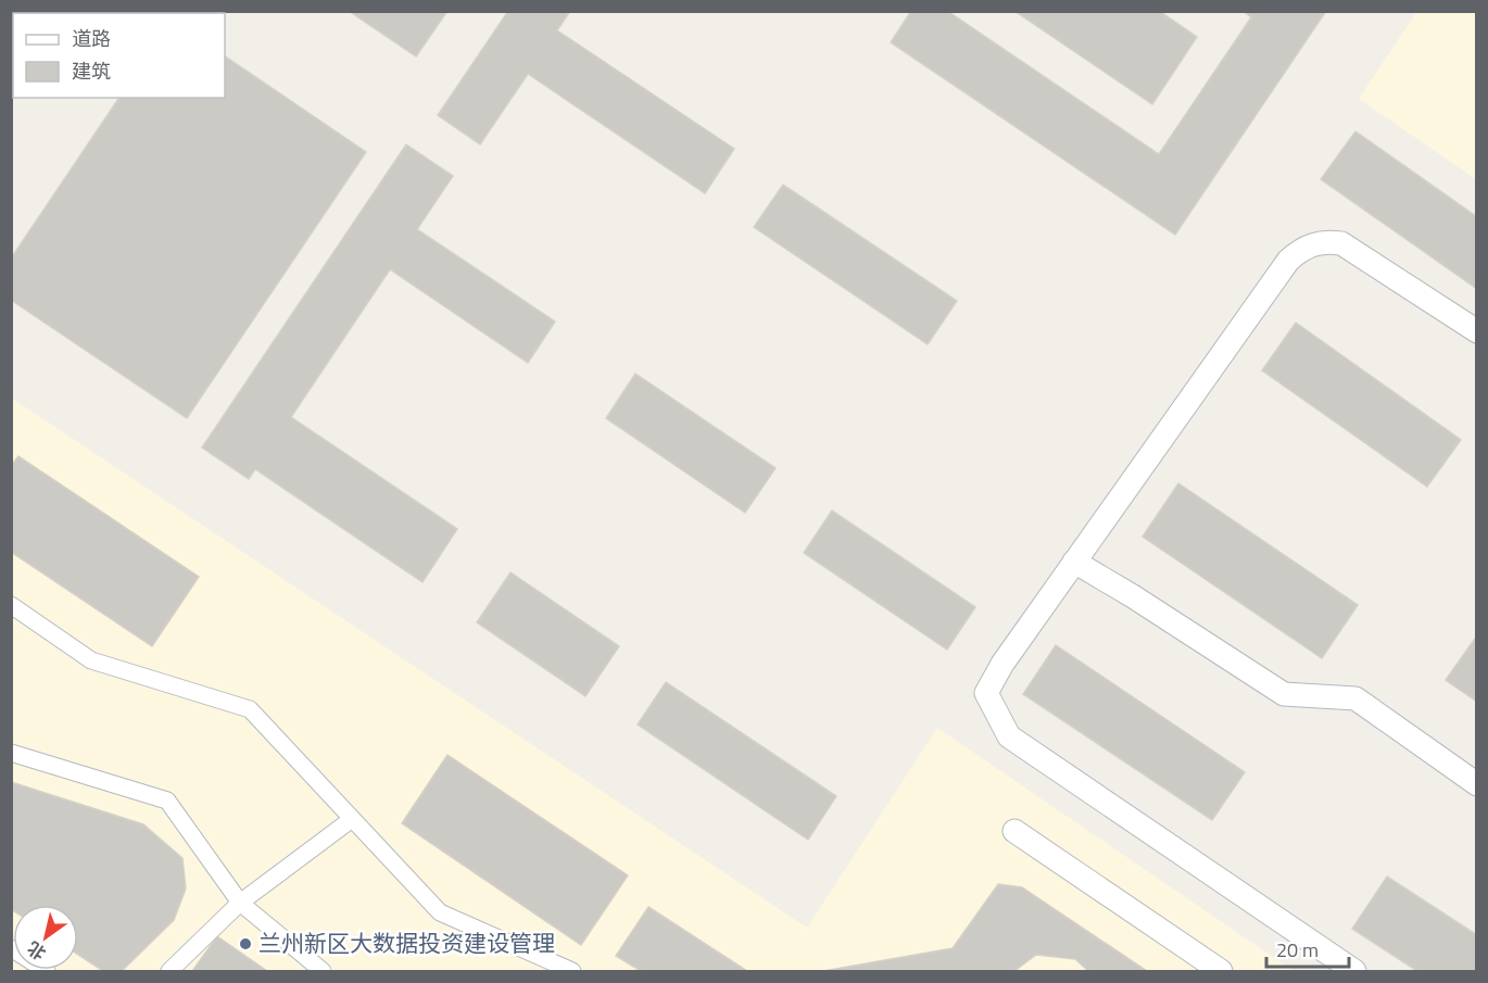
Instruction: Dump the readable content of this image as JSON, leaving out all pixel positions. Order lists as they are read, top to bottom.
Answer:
{
  "places": ["兰州新区大数据投资建设管理"],
  "legend": ["道路", "建筑"],
  "scale_bar": "20 m",
  "north": "bottom left"
}
